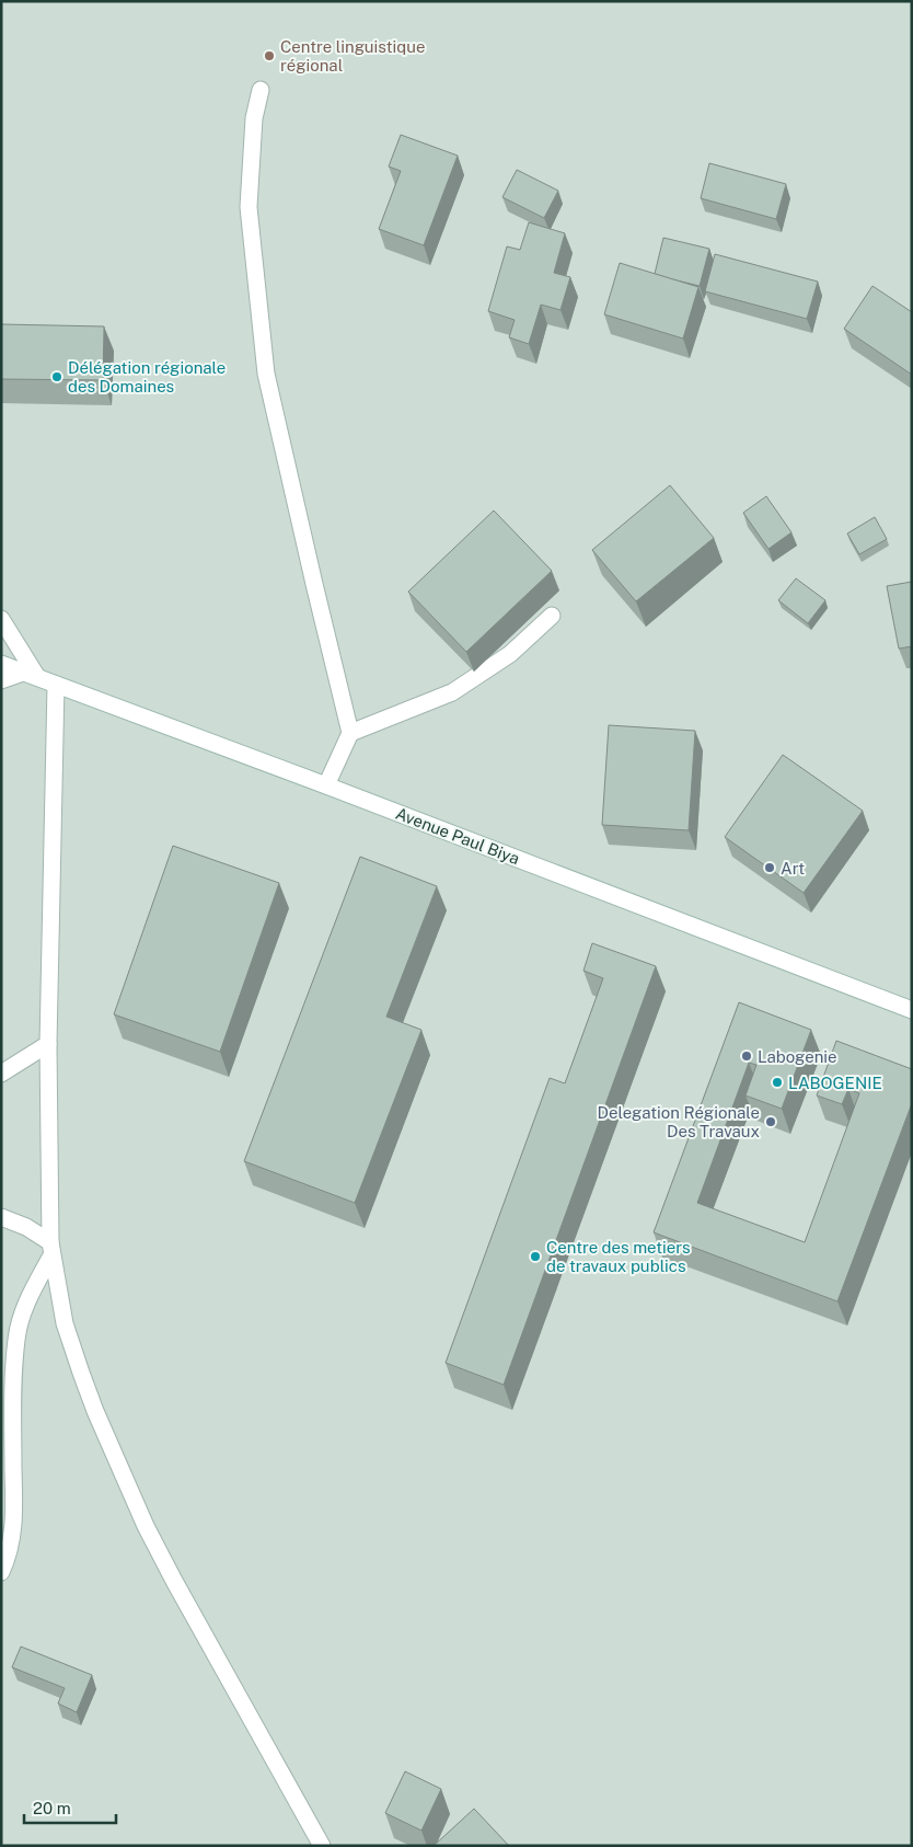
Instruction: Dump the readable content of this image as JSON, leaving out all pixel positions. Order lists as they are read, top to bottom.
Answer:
{
  "streets": {
    "street": ["Avenue Paul Biya"]
  },
  "places": [
    "Centre linguistique régional",
    "Délégation régionale des Domaines",
    "Art",
    "Labogenie",
    "LABOGENIE",
    "Delegation Régionale Des Travaux",
    "Centre des metiers de travaux publics"
  ],
  "scale_bar": "20 m"
}
